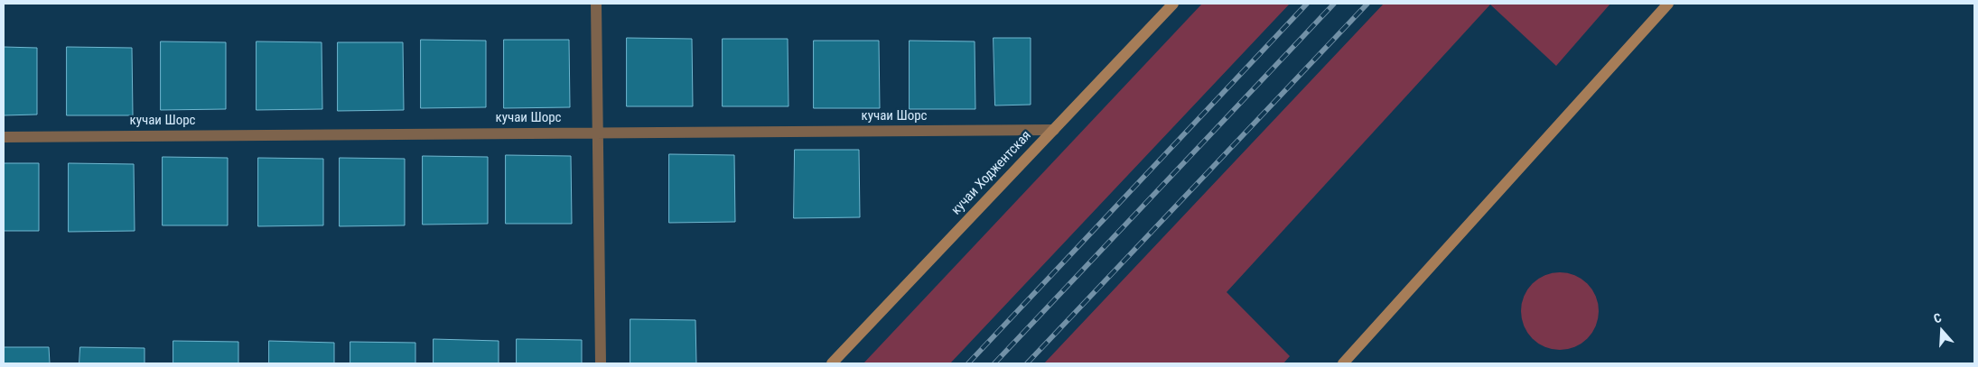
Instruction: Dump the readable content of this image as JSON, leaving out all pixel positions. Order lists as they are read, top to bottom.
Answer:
{
  "streets": {
    "main road": ["кучаи Ходжентская"],
    "street": ["кучаи Шорс"]
  },
  "crossings": [
    ["кучаи Шорс", "кучаи Ходжентская"]
  ],
  "north": "top"
}
